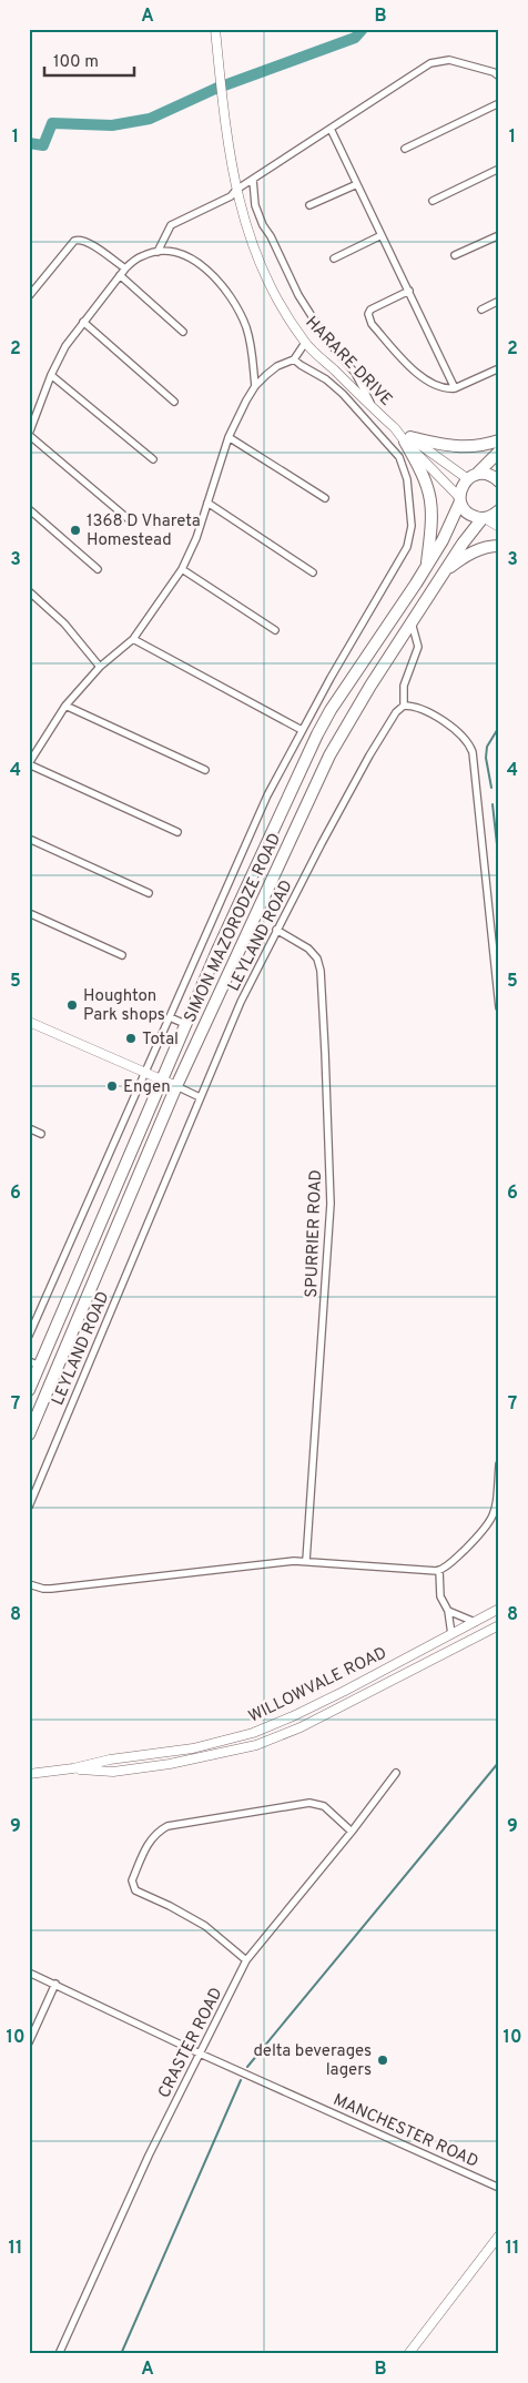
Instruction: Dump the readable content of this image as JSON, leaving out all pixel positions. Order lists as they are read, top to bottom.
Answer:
{
  "streets": {
    "highway": ["SIMON MAZORODZE ROAD"],
    "main road": ["HARARE DRIVE", "WILLOWVALE ROAD"],
    "street": [
      "LEYLAND ROAD",
      "SPURRIER ROAD",
      "CRASTER ROAD",
      "MANCHESTER ROAD"
    ]
  },
  "crossings": [
    ["LEYLAND ROAD", "SPURRIER ROAD"],
    ["CRASTER ROAD", "MANCHESTER ROAD"]
  ],
  "places": [
    "1368 D Vhareta Homestead",
    "Houghton Park shops",
    "Total",
    "Engen",
    "delta beverages lagers"
  ],
  "scale_bar": "100 m",
  "grid": {
    "columns": ["A", "B"],
    "rows": [
      "1",
      "2",
      "3",
      "4",
      "5",
      "6",
      "7",
      "8",
      "9",
      "10",
      "11"
    ]
  }
}
